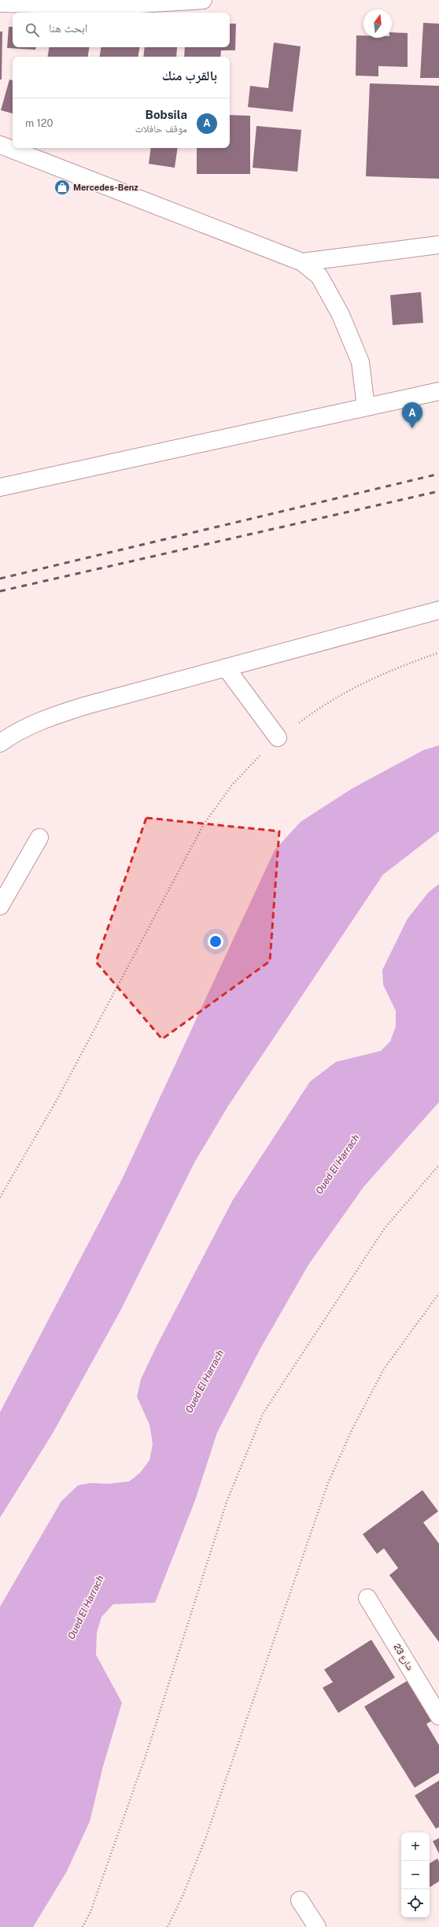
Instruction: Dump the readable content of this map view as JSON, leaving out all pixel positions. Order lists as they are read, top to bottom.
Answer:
{
  "streets": {
    "street": ["شارع 23"]
  },
  "water": ["Oued El Harrach"],
  "places": {
    "shop": ["Mercedes-Benz"]
  },
  "north": "top",
  "page": {
    "search": "ابحث هنا",
    "heading": "بالقرب منك",
    "list": [
      {
        "mark": "A",
        "name": "Bobsila",
        "note": "موقف حافلات",
        "value": "120 m"
      }
    ],
    "pins": "A",
    "map_buttons": ["+", "−"]
  }
}
